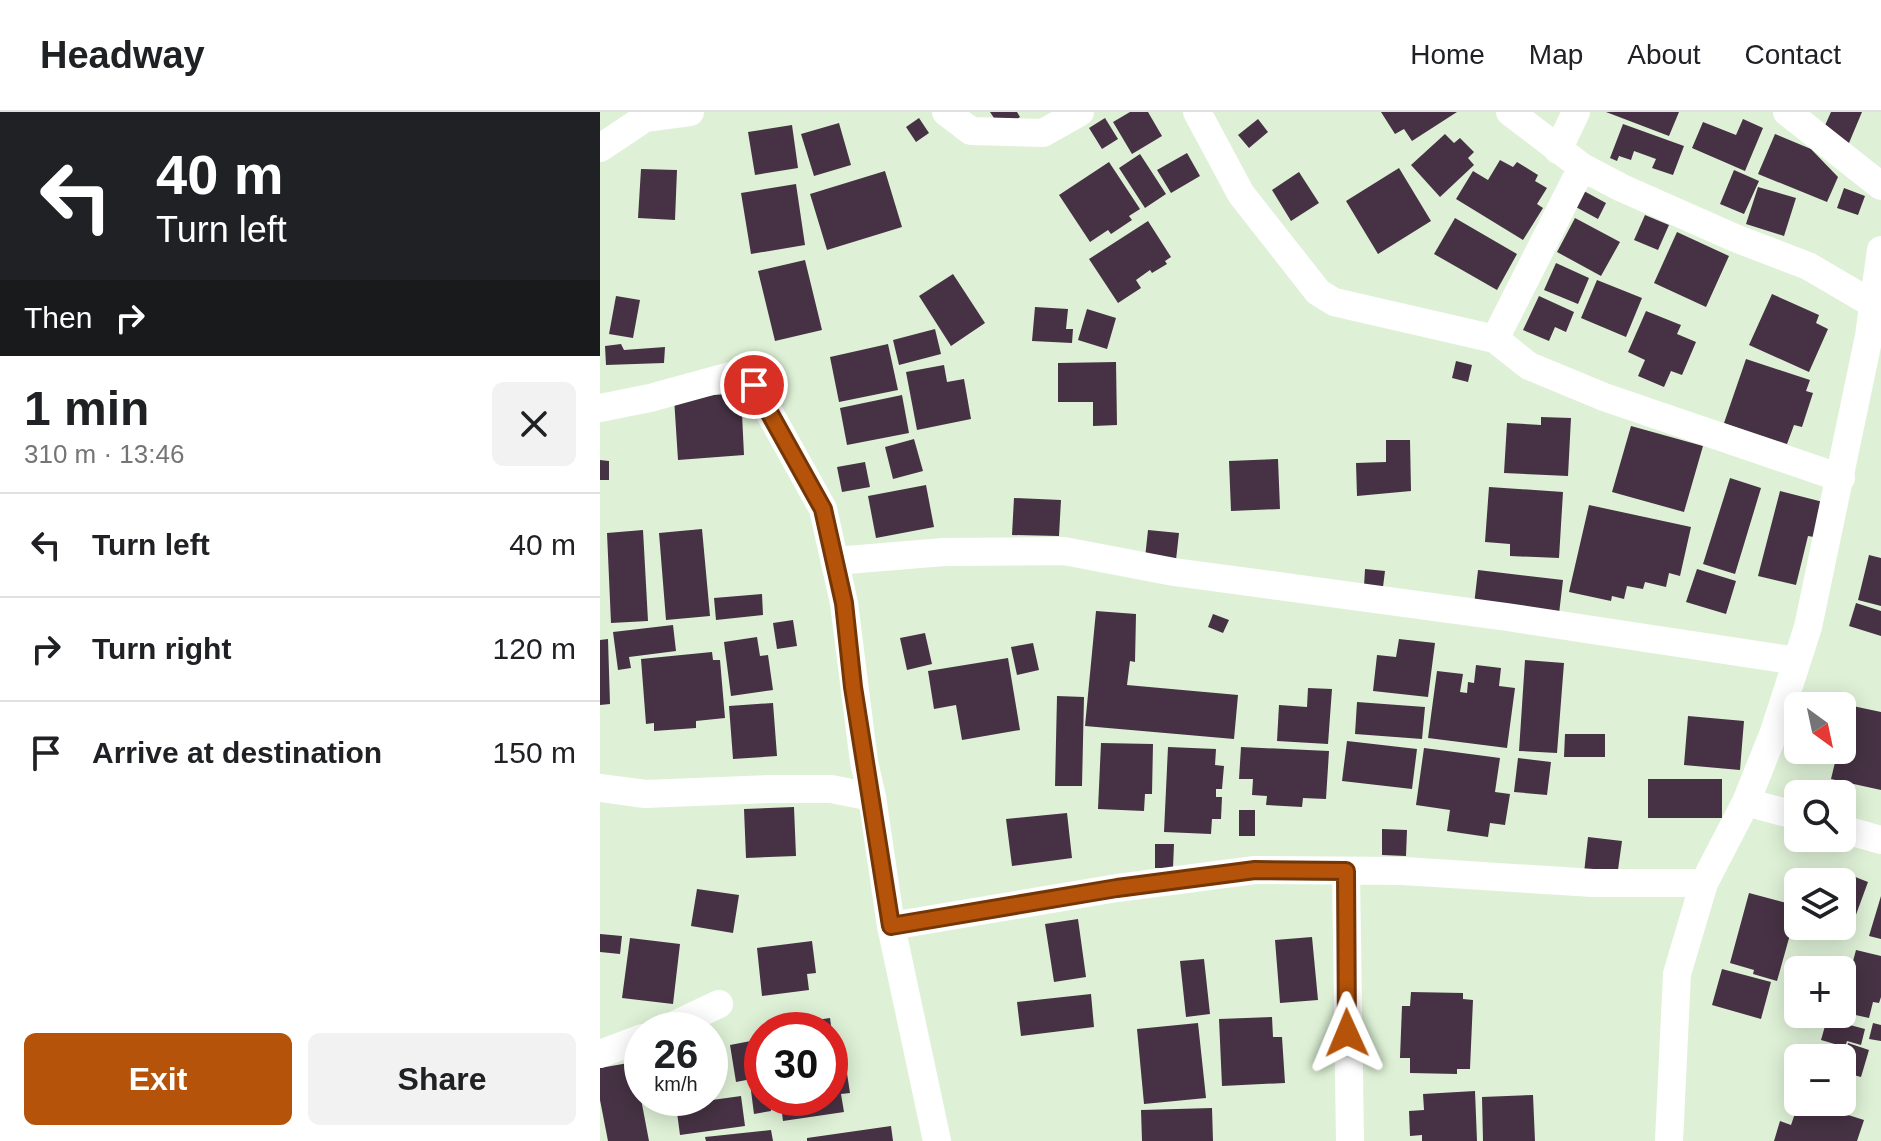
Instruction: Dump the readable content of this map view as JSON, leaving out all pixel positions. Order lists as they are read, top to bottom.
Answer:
{
  "north": "bottom right",
  "page": {
    "header": "Headway",
    "nav": [
      "Home",
      "Map",
      "About",
      "Contact"
    ],
    "turn": ["40 m", "Turn left"],
    "then": "Then",
    "heading": ["1 min", "310 m · 13:46"],
    "list": [
      {
        "name": "Turn left",
        "value": "40 m"
      },
      {
        "name": "Turn right",
        "value": "120 m"
      },
      {
        "name": "Arrive at destination",
        "value": "150 m"
      }
    ],
    "map_buttons": ["+", "−"],
    "speed": "26 km/h",
    "limit": "30",
    "buttons": ["Exit", "Share"]
  }
}
